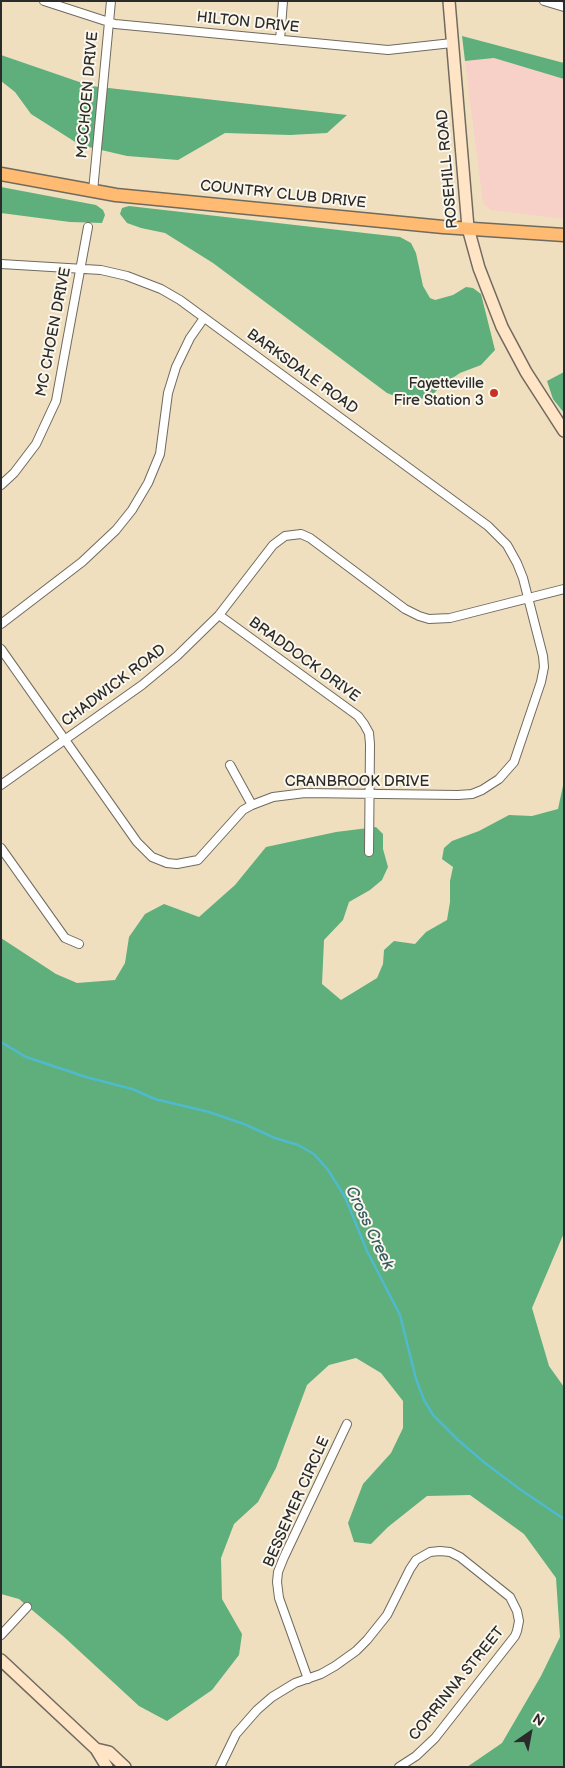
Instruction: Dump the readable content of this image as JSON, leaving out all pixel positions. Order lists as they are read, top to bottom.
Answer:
{
  "streets": {
    "main road": ["ROSEHILL ROAD", "COUNTRY CLUB DRIVE"],
    "street": [
      "HILTON DRIVE",
      "MCCHOEN DRIVE",
      "MC CHOEN DRIVE",
      "BARKSDALE ROAD",
      "BRADDOCK DRIVE",
      "CHADWICK ROAD",
      "CRANBROOK DRIVE",
      "BESSEMER CIRCLE",
      "CORRINNA STREET"
    ]
  },
  "crossings": [
    ["HILTON DRIVE", "MCCHOEN DRIVE"],
    ["HILTON DRIVE", "ROSEHILL ROAD"],
    ["MCCHOEN DRIVE", "COUNTRY CLUB DRIVE"],
    ["ROSEHILL ROAD", "COUNTRY CLUB DRIVE"],
    ["MC CHOEN DRIVE", "BARKSDALE ROAD"],
    ["BARKSDALE ROAD", "CHADWICK ROAD"],
    ["BARKSDALE ROAD", "CRANBROOK DRIVE"],
    ["BRADDOCK DRIVE", "CHADWICK ROAD"],
    ["BRADDOCK DRIVE", "CRANBROOK DRIVE"],
    ["CHADWICK ROAD", "CRANBROOK DRIVE"],
    ["BESSEMER CIRCLE", "CORRINNA STREET"]
  ],
  "water": ["Cross Creek"],
  "places": ["Fayetteville Fire Station 3"],
  "north": "top right"
}
